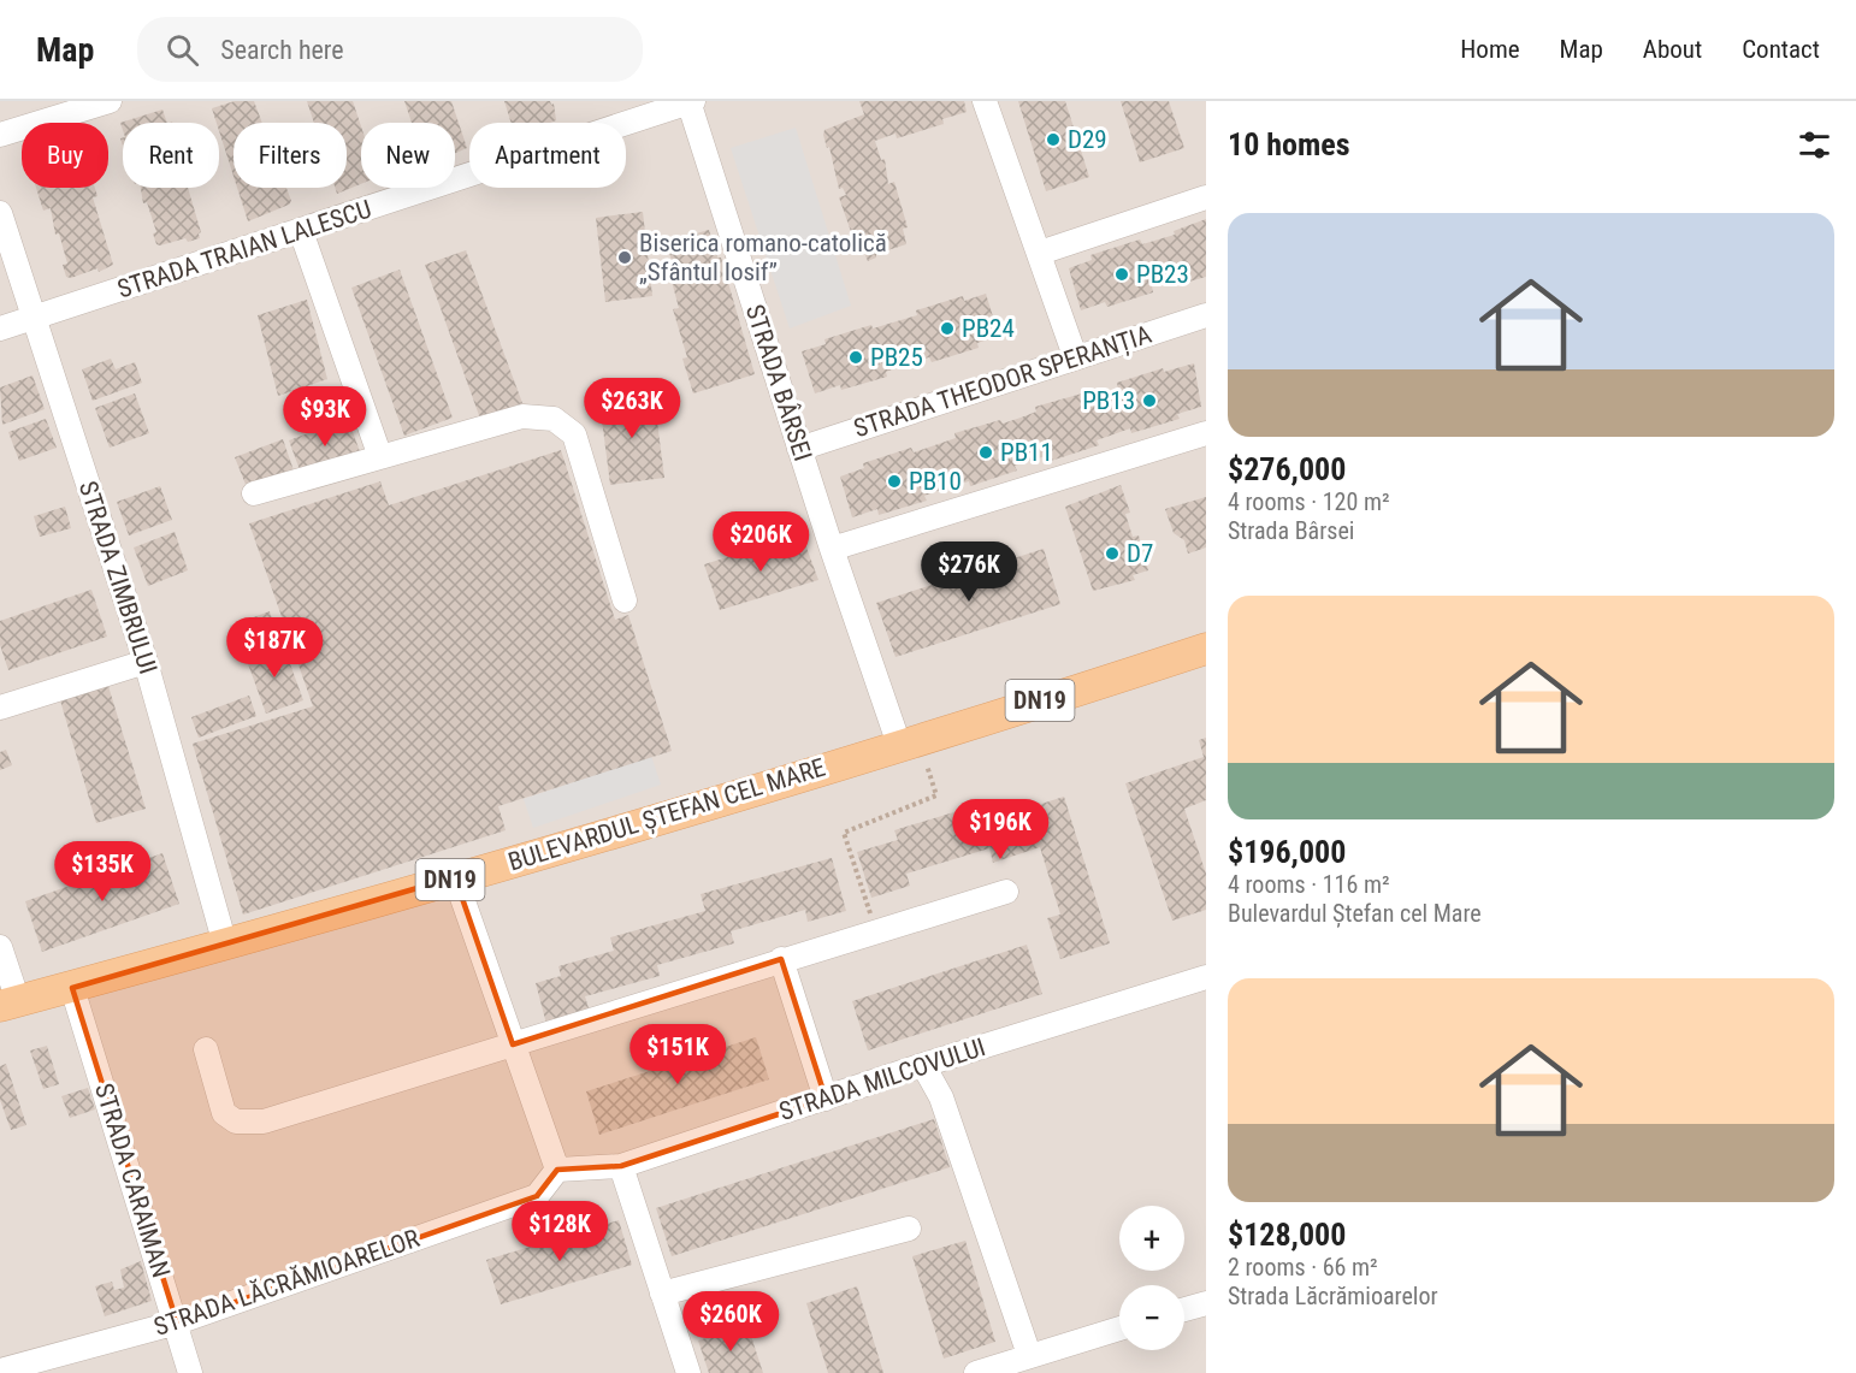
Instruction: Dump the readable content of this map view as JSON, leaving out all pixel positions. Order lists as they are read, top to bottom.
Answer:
{
  "streets": {
    "main road": ["DN19", "BULEVARDUL ȘTEFAN CEL MARE"],
    "street": [
      "STRADA TRAIAN LALESCU",
      "STRADA THEODOR SPERANȚIA",
      "STRADA BÂRSEI",
      "STRADA ZIMBRULUI",
      "STRADA MILCOVULUI",
      "STRADA CARAIMAN",
      "STRADA LĂCRĂMIOARELOR"
    ]
  },
  "crossings": [
    ["STRADA TRAIAN LALESCU", "STRADA BÂRSEI"],
    ["STRADA TRAIAN LALESCU", "STRADA ZIMBRULUI"],
    ["STRADA THEODOR SPERANȚIA", "STRADA BÂRSEI"],
    ["STRADA BÂRSEI", "BULEVARDUL ȘTEFAN CEL MARE"],
    ["STRADA ZIMBRULUI", "BULEVARDUL ȘTEFAN CEL MARE"],
    ["BULEVARDUL ȘTEFAN CEL MARE", "STRADA CARAIMAN"],
    ["STRADA MILCOVULUI", "STRADA LĂCRĂMIOARELOR"],
    ["STRADA CARAIMAN", "STRADA LĂCRĂMIOARELOR"]
  ],
  "places": [
    "D29",
    "Biserica romano-catolică „Sfântul Iosif”",
    "PB23",
    "PB24",
    "PB25",
    "PB13",
    "PB11",
    "PB10",
    "D7"
  ],
  "page": {
    "header": "Map",
    "search": "Search here",
    "nav": [
      "Home",
      "Map",
      "About",
      "Contact"
    ],
    "heading": "10 homes",
    "chip": [
      "Buy",
      "Rent",
      "Filters",
      "New",
      "Apartment"
    ],
    "list": [
      {
        "name": "$276,000",
        "note": "4 rooms · 120 m² · Strada Bârsei"
      },
      {
        "name": "$196,000",
        "note": "4 rooms · 116 m² · Bulevardul Ștefan cel Mare"
      },
      {
        "name": "$128,000",
        "note": "2 rooms · 66 m² · Strada Lăcrămioarelor"
      }
    ],
    "price": [
      "$263K",
      "$93K",
      "$206K",
      "$276K",
      "$187K",
      "$196K",
      "$135K",
      "$151K",
      "$128K",
      "$260K"
    ],
    "map_buttons": ["+", "−"]
  }
}
